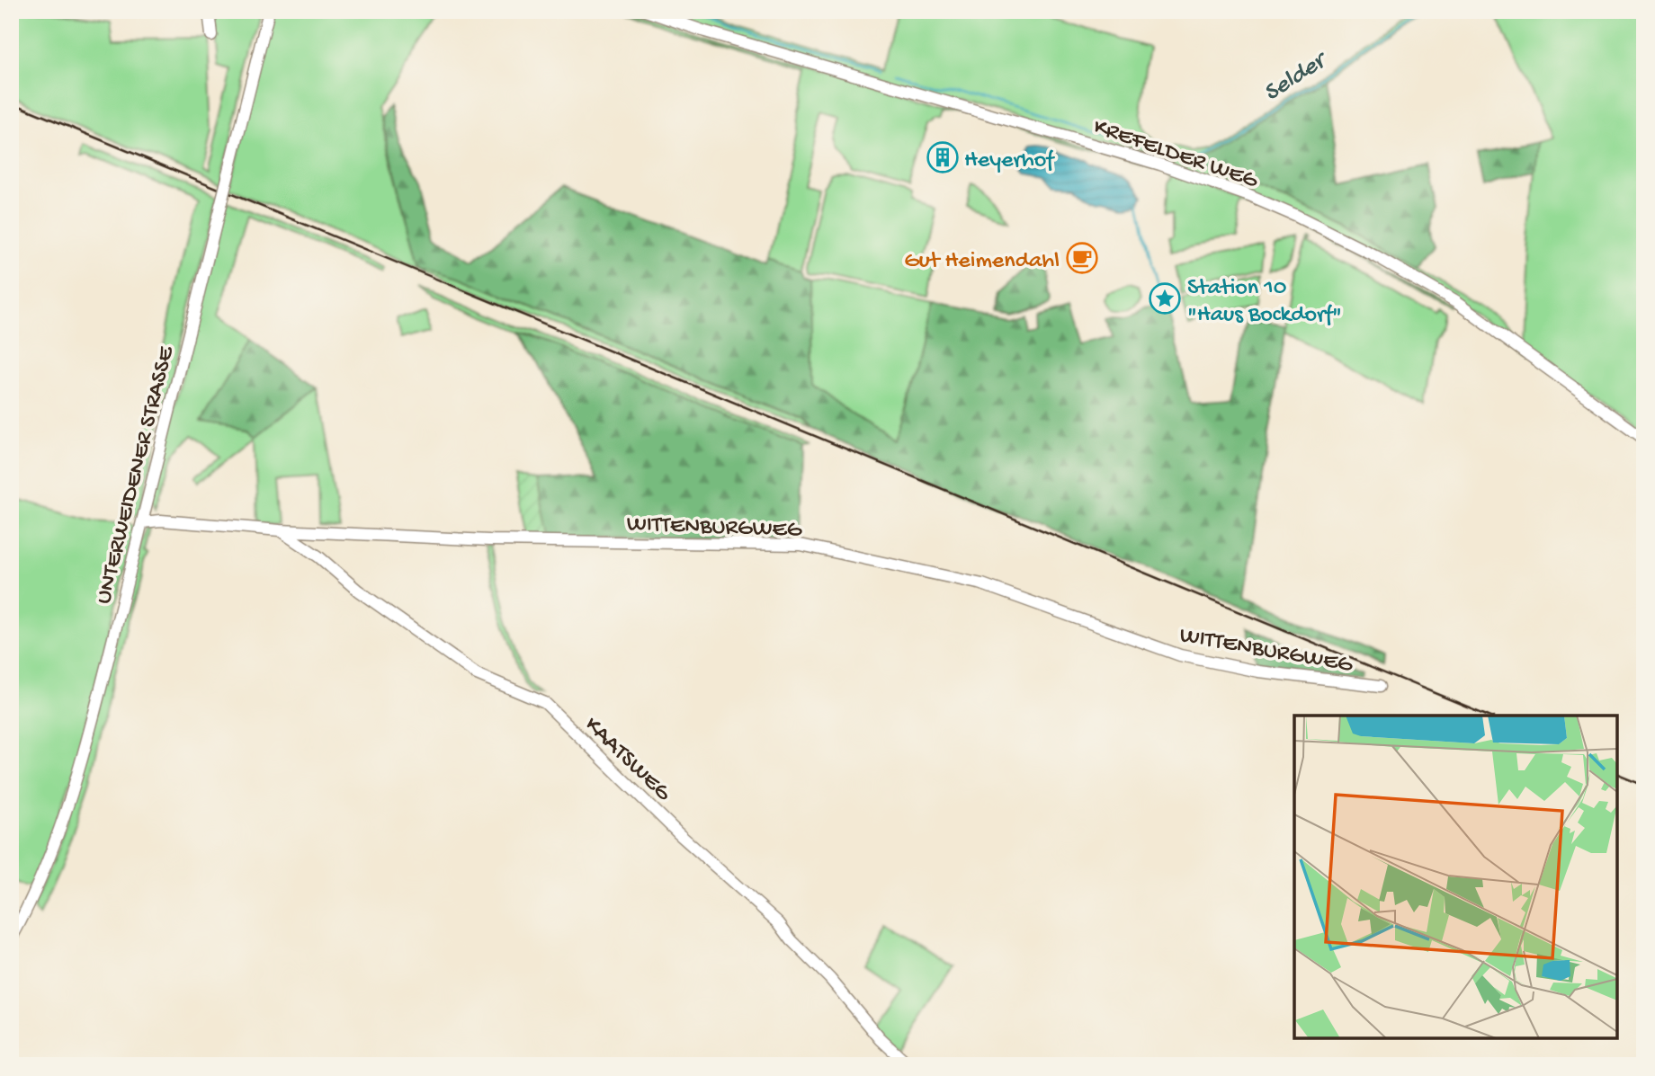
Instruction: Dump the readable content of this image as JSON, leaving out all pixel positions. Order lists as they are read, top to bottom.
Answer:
{
  "streets": {
    "street": [
      "KREFELDER WEG",
      "UNTERWEIDENER STRASSE",
      "WITTENBURGWEG",
      "KAATSWEG"
    ]
  },
  "crossings": [
    ["UNTERWEIDENER STRASSE", "WITTENBURGWEG"],
    ["WITTENBURGWEG", "KAATSWEG"]
  ],
  "water": ["Selder"],
  "places": {
    "building": ["Heyerhof"],
    "cafe": ["Gut Heimendahl"],
    "place": ["Station 10 \"Haus Bockdorf\""]
  }
}
